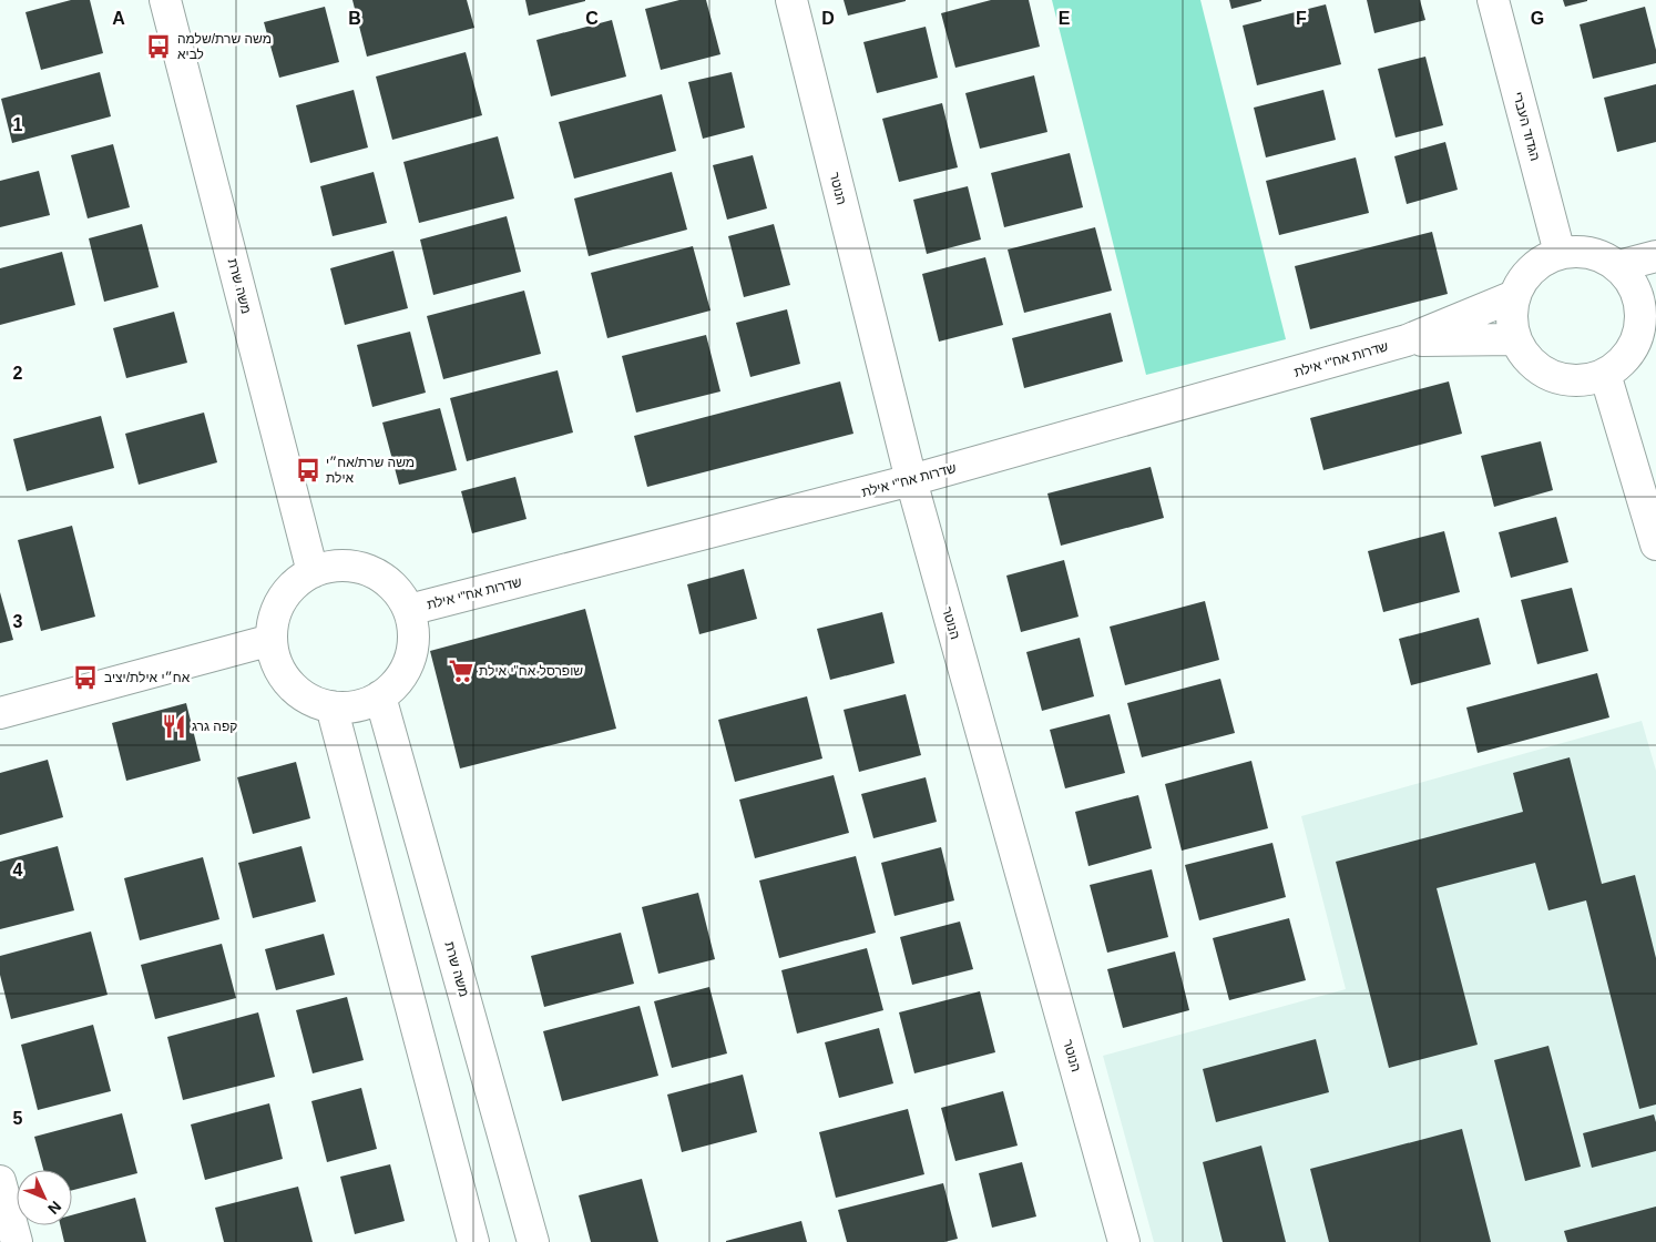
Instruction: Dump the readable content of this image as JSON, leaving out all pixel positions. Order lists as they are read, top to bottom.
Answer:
{
  "streets": {
    "street": [
      "הגדוד העברי",
      "הנוטר",
      "משה שרת",
      "שדרות אח\"י אילת"
    ]
  },
  "crossings": [
    ["הגדוד העברי", "שדרות אח\"י אילת"],
    ["הנוטר", "שדרות אח\"י אילת"],
    ["משה שרת", "שדרות אח\"י אילת"]
  ],
  "places": {
    "bus stop": ["משה שרת/שלמה לביא", "משה שרת/אח״י אילת", "אח״י אילת/יציב"],
    "supermarket": ["שופרסל אח\"י אילת"],
    "restaurant": ["קפה גרג"]
  },
  "north": "bottom right",
  "grid": {
    "columns": [
      "A",
      "B",
      "C",
      "D",
      "E",
      "F",
      "G"
    ],
    "rows": [
      "1",
      "2",
      "3",
      "4",
      "5"
    ]
  }
}
